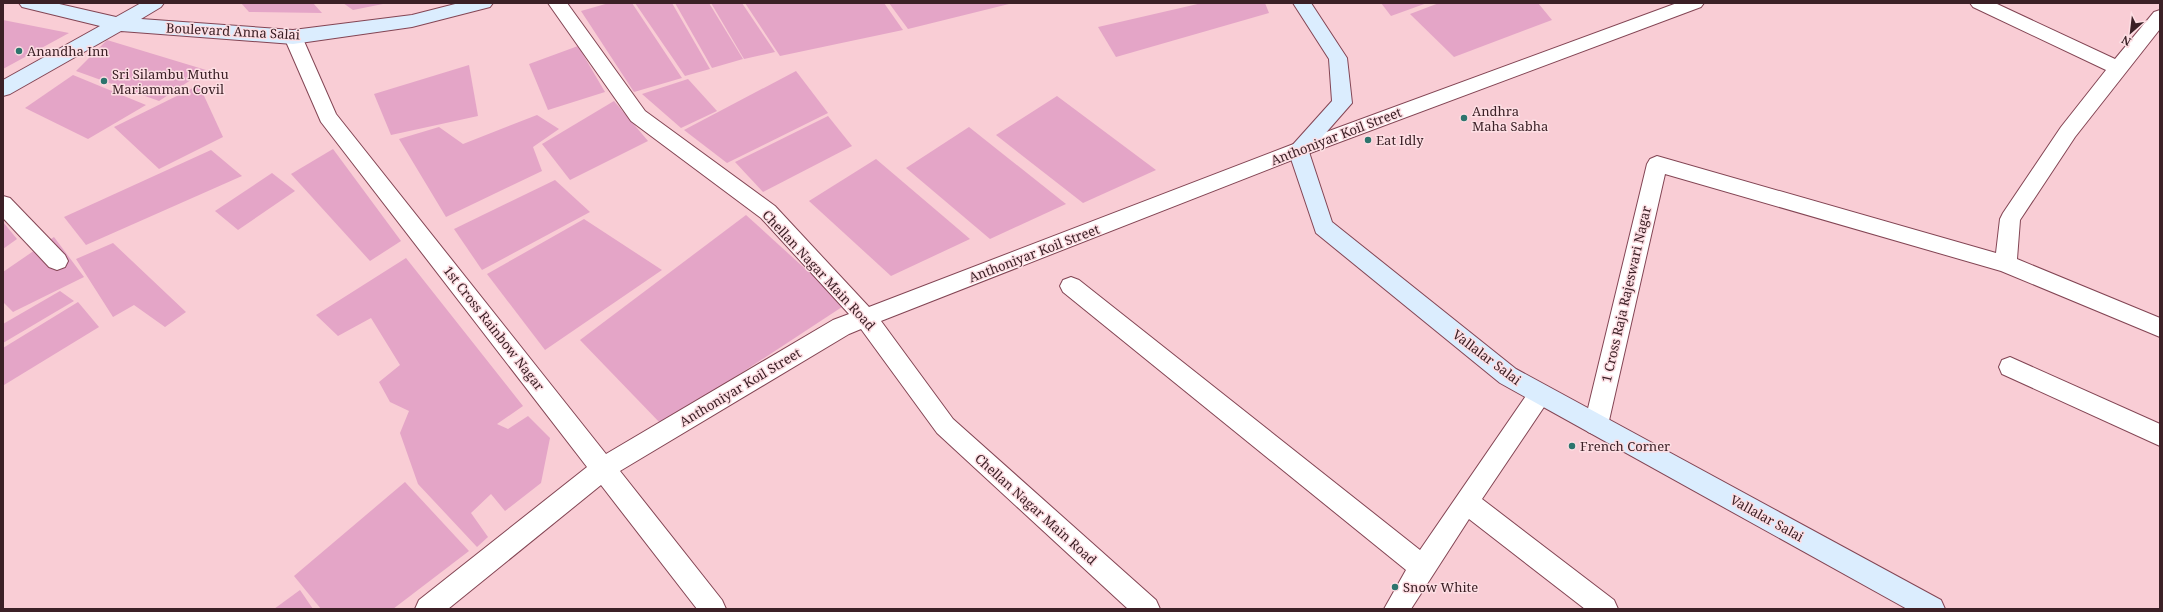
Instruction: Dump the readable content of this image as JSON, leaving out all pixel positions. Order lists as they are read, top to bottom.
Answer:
{
  "streets": {
    "street": [
      "Boulevard Anna Salai",
      "Anthoniyar Koil Street",
      "Chellan Nagar Main Road",
      "1 Cross Raja Rajeswari Nagar",
      "1st Cross Rainbow Nagar",
      "Vallalar Salai"
    ]
  },
  "crossings": [
    ["Boulevard Anna Salai", "1st Cross Rainbow Nagar"],
    ["Anthoniyar Koil Street", "Chellan Nagar Main Road"],
    ["Anthoniyar Koil Street", "1st Cross Rainbow Nagar"],
    ["Anthoniyar Koil Street", "Vallalar Salai"],
    ["1 Cross Raja Rajeswari Nagar", "Vallalar Salai"]
  ],
  "places": [
    "Anandha Inn",
    "Sri Silambu Muthu Mariamman Covil",
    "Andhra Maha Sabha",
    "Eat Idly",
    "French Corner",
    "Snow White"
  ],
  "north": "bottom left"
}
